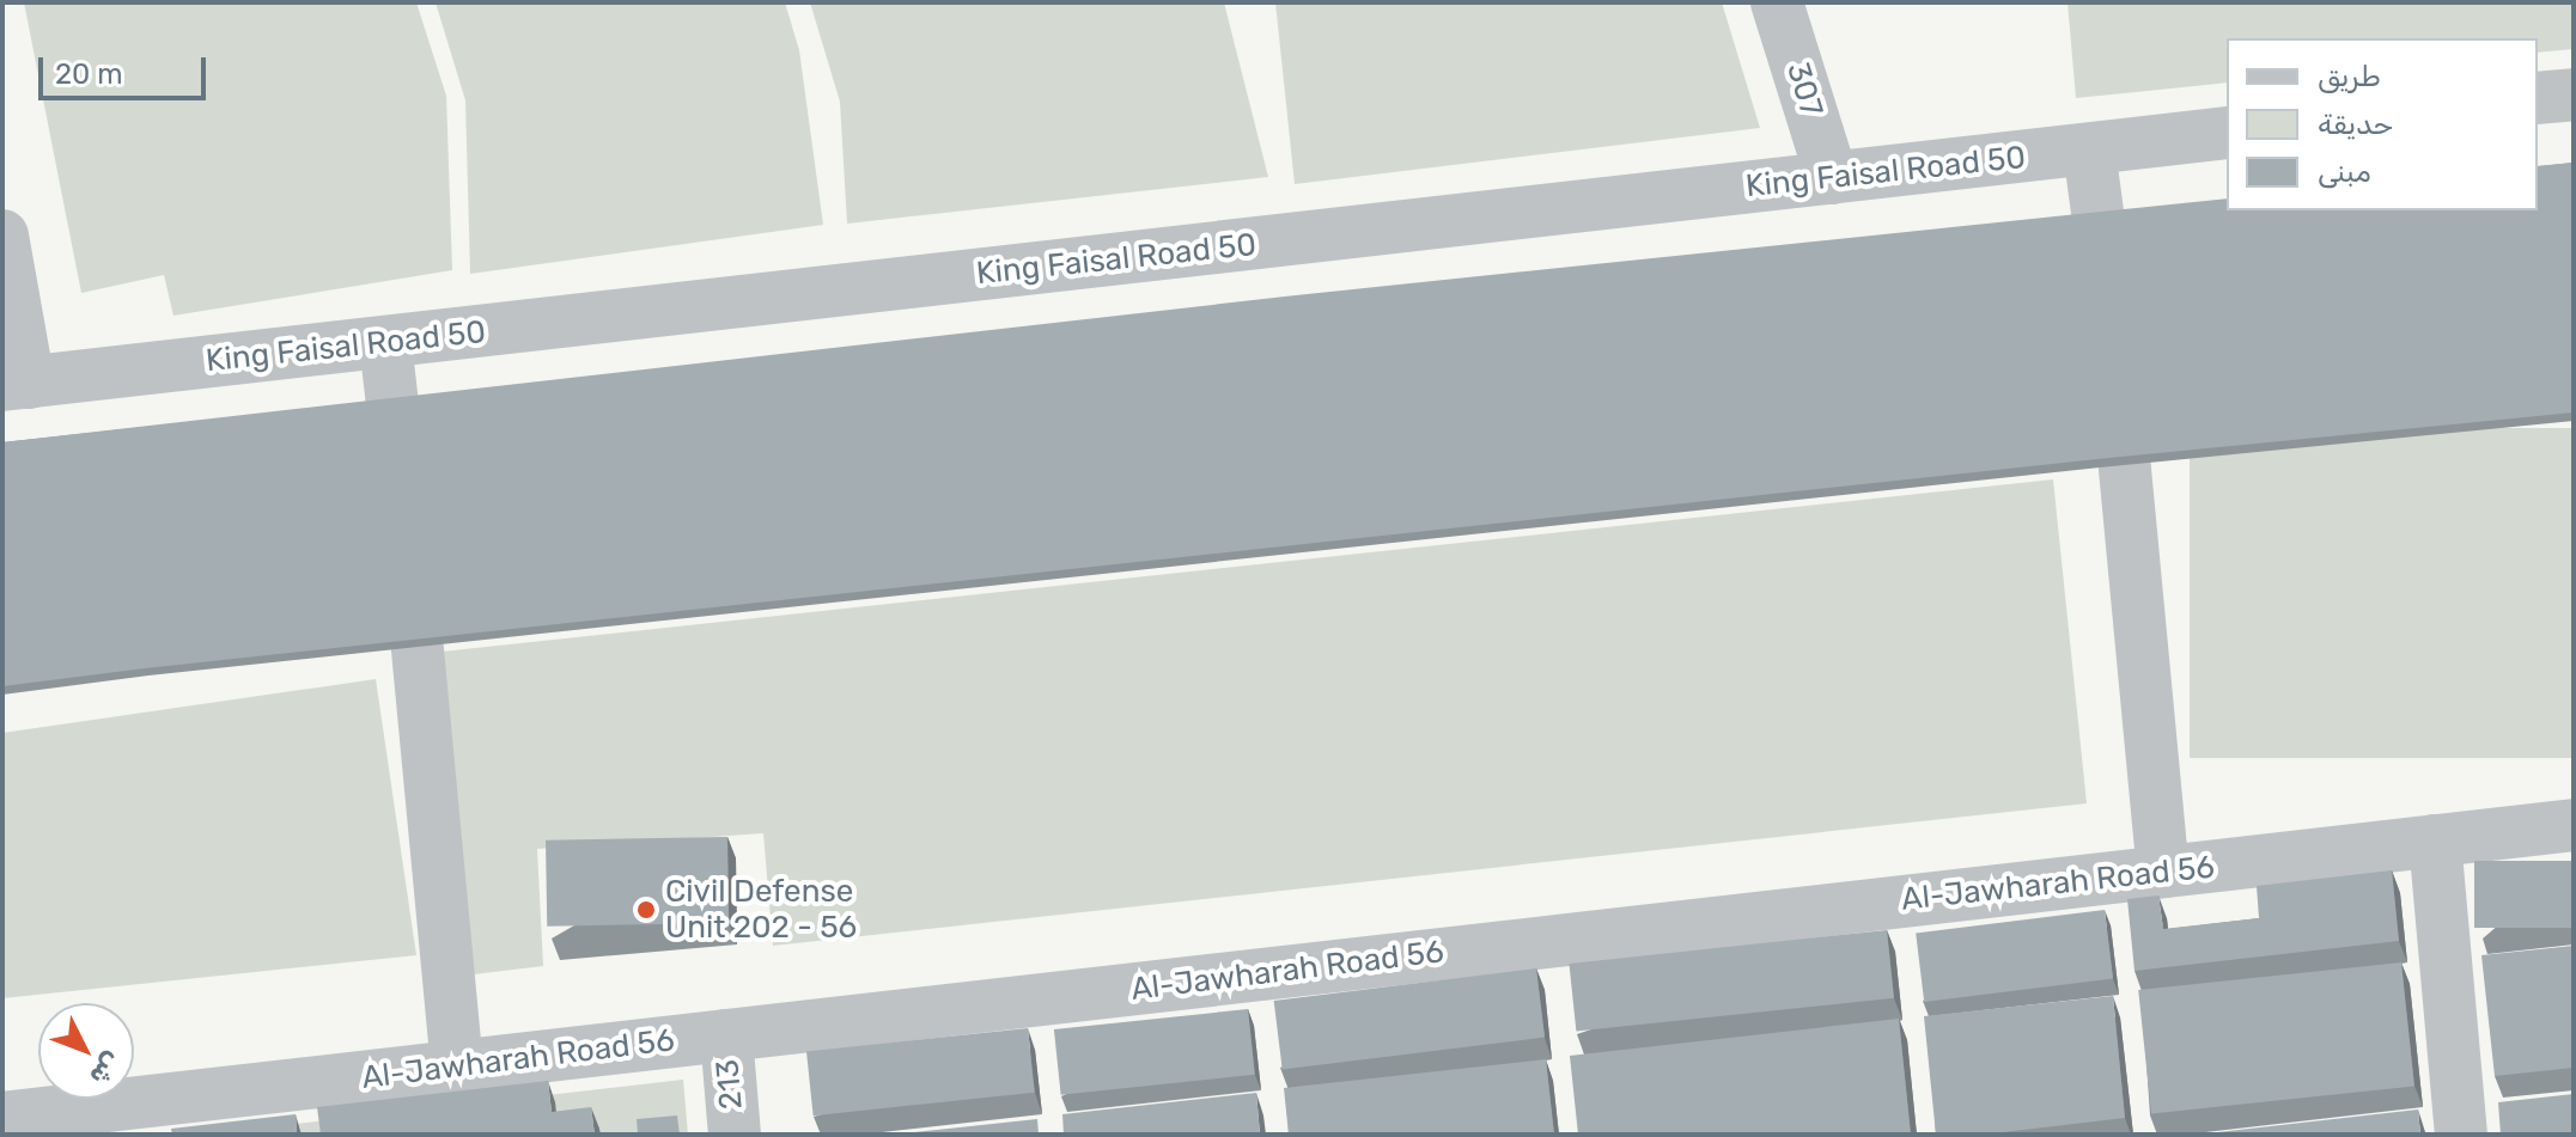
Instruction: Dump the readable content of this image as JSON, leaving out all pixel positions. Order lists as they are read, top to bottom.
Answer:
{
  "streets": {
    "street": [
      "307",
      "King Faisal Road 50",
      "Al-Jawharah Road 56",
      "213"
    ]
  },
  "crossings": [
    ["307", "King Faisal Road 50"],
    ["Al-Jawharah Road 56", "213"]
  ],
  "places": ["Civil Defense Unit 202 - 56"],
  "legend": ["طريق", "حديقة", "مبنى"],
  "scale_bar": "20 m",
  "north": "bottom right"
}
